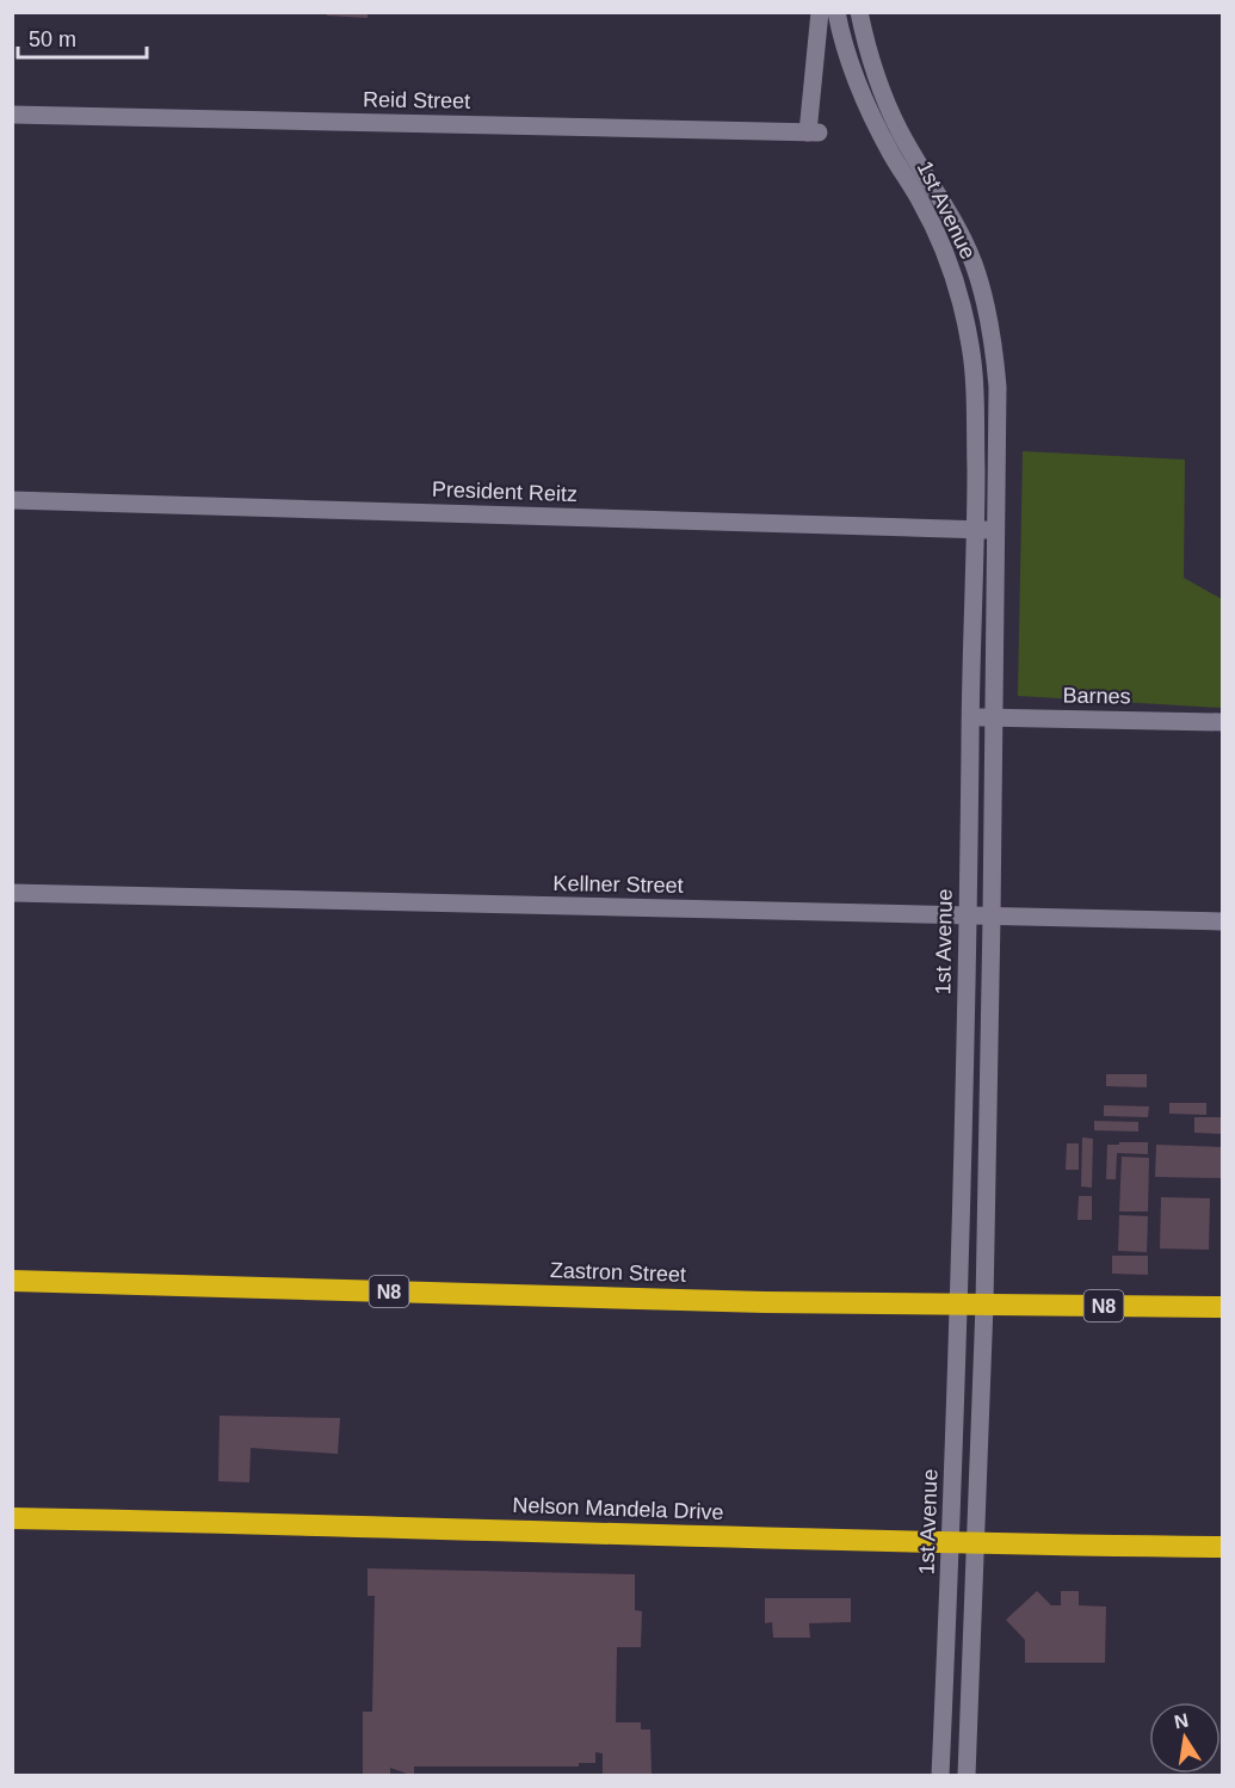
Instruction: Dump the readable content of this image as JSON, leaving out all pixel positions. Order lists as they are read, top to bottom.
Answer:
{
  "streets": {
    "highway": ["Zastron Street", "N8", "Nelson Mandela Drive"],
    "street": [
      "Reid Street",
      "1st Avenue",
      "President Reitz",
      "Barnes",
      "Kellner Street"
    ]
  },
  "crossings": [
    ["1st Avenue", "President Reitz"],
    ["1st Avenue", "Barnes"],
    ["1st Avenue", "Kellner Street"],
    ["1st Avenue", "Zastron Street"],
    ["1st Avenue", "Nelson Mandela Drive"]
  ],
  "scale_bar": "50 m",
  "north": "top"
}
